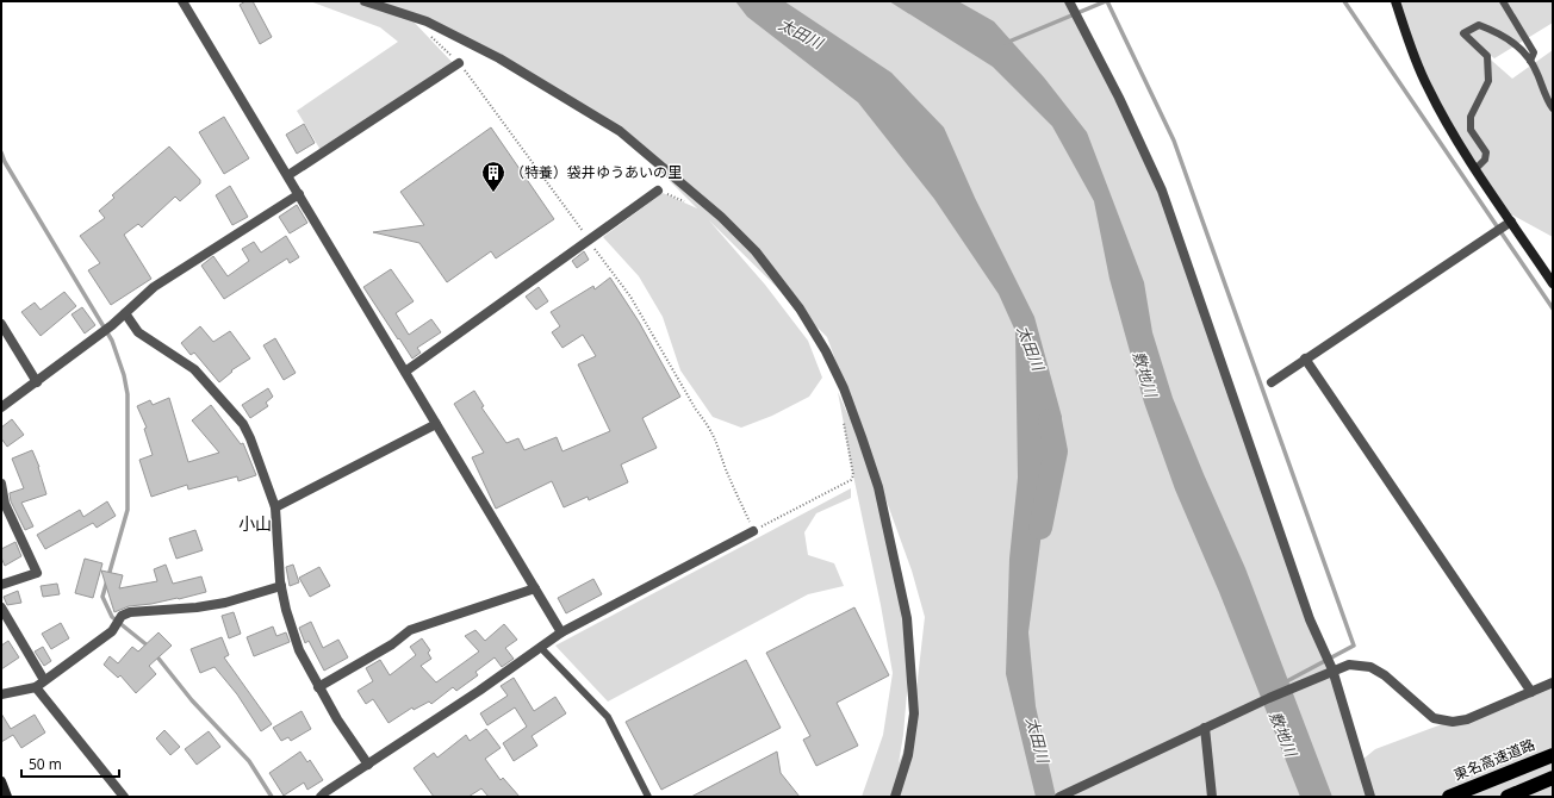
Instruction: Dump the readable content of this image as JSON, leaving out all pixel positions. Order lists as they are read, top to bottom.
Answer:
{
  "streets": {
    "highway": ["東名高速道路"]
  },
  "districts": ["小山"],
  "water": ["太田川", "敷地川"],
  "places": {
    "building": ["（特養）袋井ゆうあいの里"]
  },
  "scale_bar": "50 m"
}
